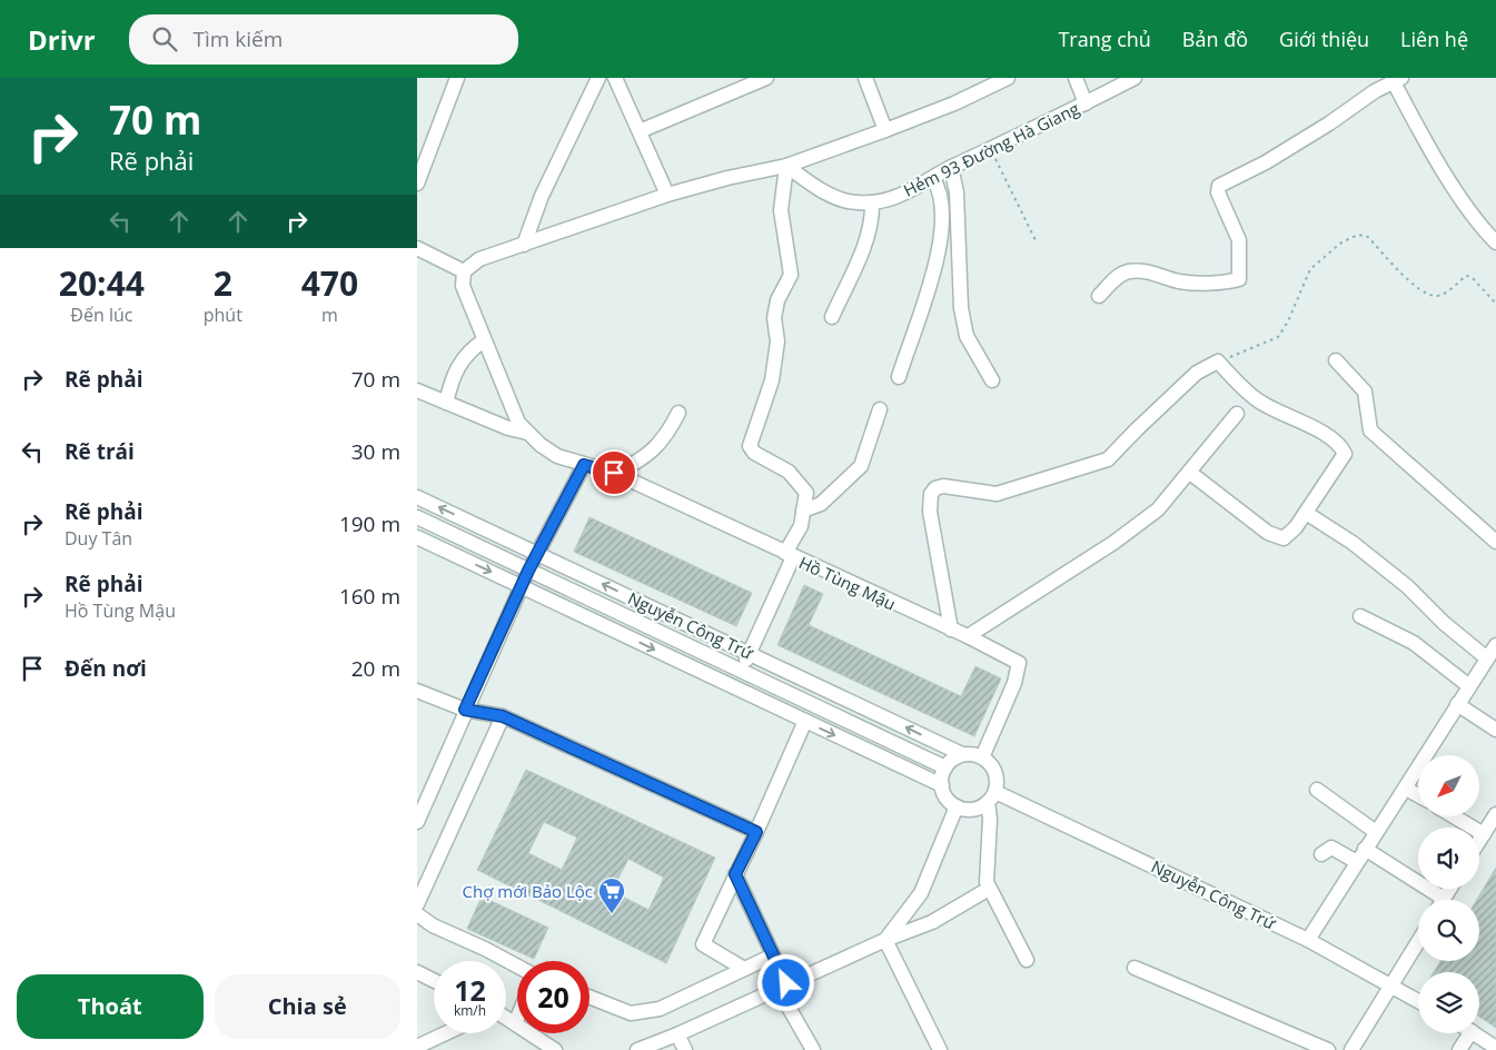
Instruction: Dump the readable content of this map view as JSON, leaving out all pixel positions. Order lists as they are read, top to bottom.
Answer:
{
  "streets": {
    "street": ["Hẻm 93 Đường Hà Giang", "Hồ Tùng Mậu", "Nguyễn Công Trứ"]
  },
  "crossings": [
    ["Hồ Tùng Mậu", "Nguyễn Công Trứ"]
  ],
  "places": {
    "supermarket": ["Chợ mới Bảo Lộc"]
  },
  "north": "bottom left",
  "page": {
    "header": "Drivr",
    "search": "Tìm kiếm",
    "nav": [
      "Trang chủ",
      "Bản đồ",
      "Giới thiệu",
      "Liên hệ"
    ],
    "turn": ["70 m", "Rẽ phải"],
    "eta": [
      "20:44",
      "Đến lúc",
      "2",
      "phút",
      "470",
      "m"
    ],
    "list": [
      {
        "name": "Rẽ phải",
        "value": "70 m"
      },
      {
        "name": "Rẽ trái",
        "value": "30 m"
      },
      {
        "name": "Rẽ phải",
        "note": "Duy Tân",
        "value": "190 m"
      },
      {
        "name": "Rẽ phải",
        "note": "Hồ Tùng Mậu",
        "value": "160 m"
      },
      {
        "name": "Đến nơi",
        "value": "20 m"
      }
    ],
    "speed": "12 km/h",
    "limit": "20",
    "buttons": ["Thoát", "Chia sẻ"]
  }
}
